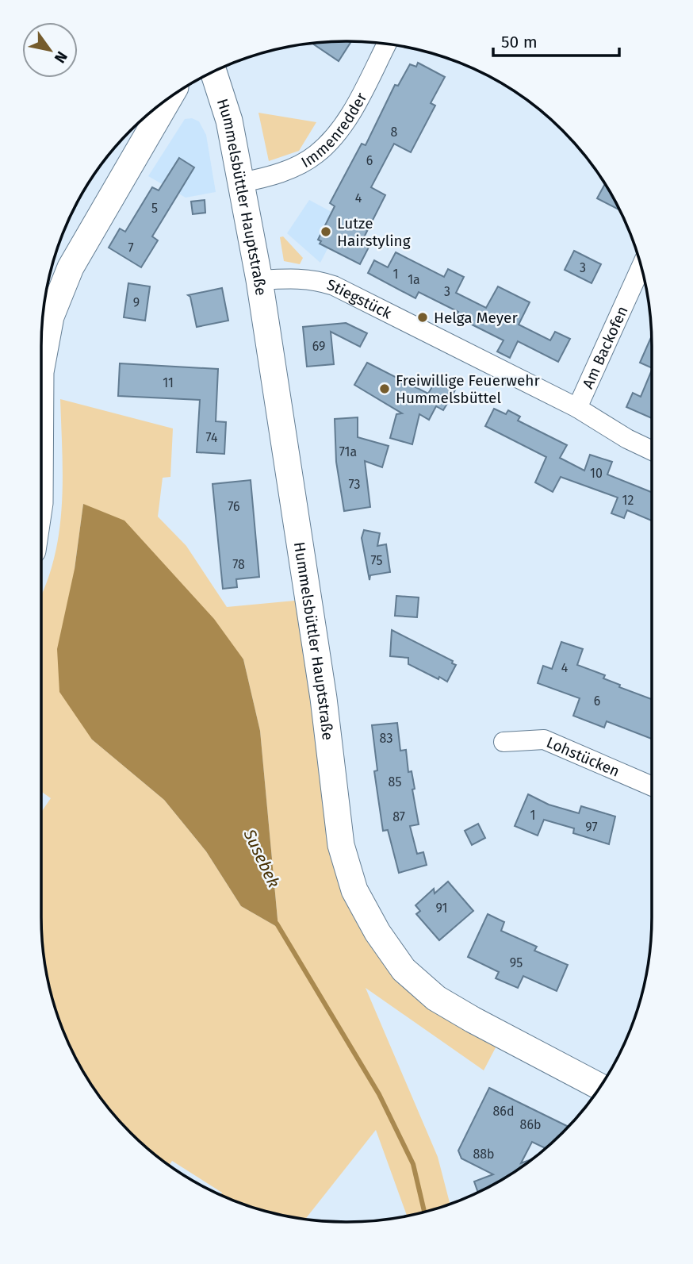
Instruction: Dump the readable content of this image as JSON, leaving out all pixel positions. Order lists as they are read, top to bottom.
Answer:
{
  "streets": {
    "main road": ["Hummelsbüttler Hauptstraße"],
    "street": [
      "Immenredder",
      "Stiegstück",
      "Am Backofen",
      "Lohstücken"
    ]
  },
  "crossings": [
    ["Immenredder", "Hummelsbüttler Hauptstraße"],
    ["Hummelsbüttler Hauptstraße", "Stiegstück"],
    ["Stiegstück", "Am Backofen"]
  ],
  "water": ["Susebek"],
  "places": ["Lutze Hairstyling", "Helga Meyer", "Freiwillige Feuerwehr Hummelsbüttel"],
  "house_numbers": [
    "8",
    "6",
    "4",
    "5",
    "7",
    "3",
    "1",
    "1a",
    "3",
    "9",
    "69",
    "11",
    "74",
    "71a",
    "10",
    "73",
    "12",
    "76",
    "75",
    "78",
    "4",
    "6",
    "83",
    "85",
    "1",
    "87",
    "97",
    "91",
    "95",
    "86d",
    "86b",
    "88b"
  ],
  "scale_bar": "50 m",
  "north": "bottom right"
}
